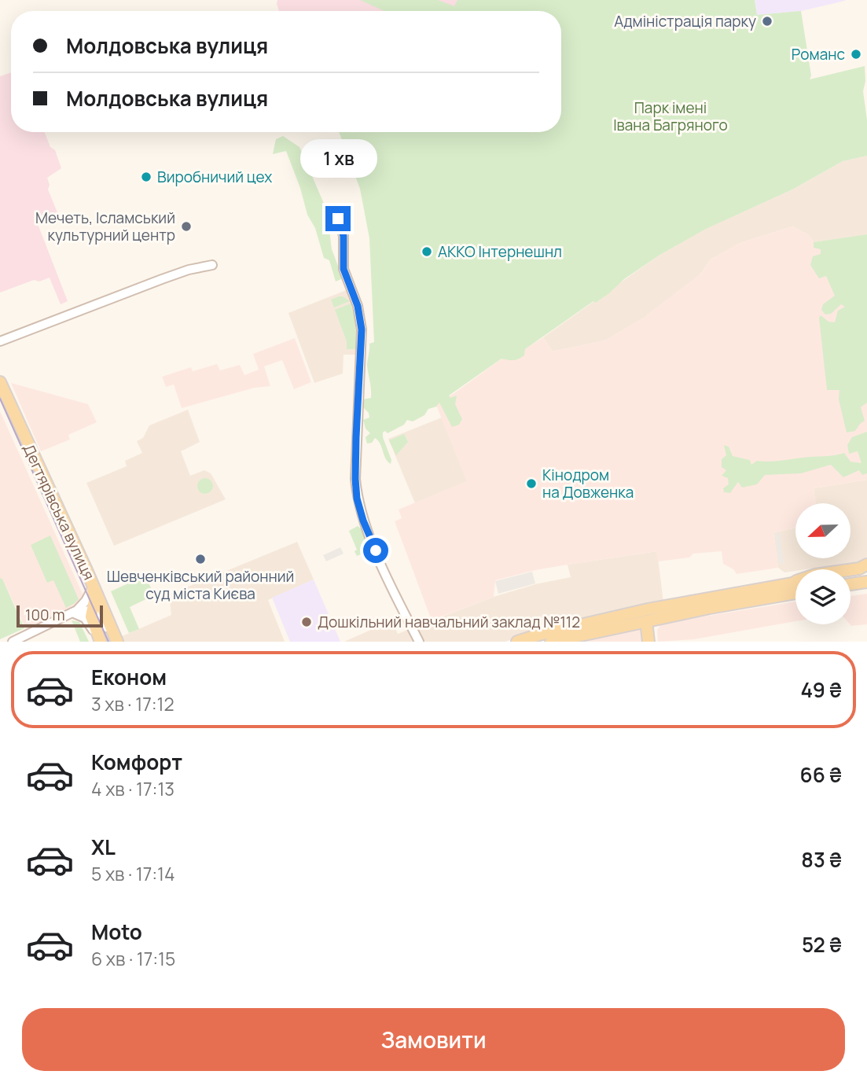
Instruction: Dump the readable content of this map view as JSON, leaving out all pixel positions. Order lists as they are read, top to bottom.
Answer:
{
  "streets": {
    "main road": ["Дегтярівська вулиця"]
  },
  "parks": ["Парк імені Івана Багряного"],
  "places": [
    "Адміністрація парку",
    "Романс",
    "Виробничий цех",
    "Мечеть, Ісламський культурний центр",
    "АККО Інтернешнл",
    "Кінодром на Довженка",
    "Шевченківський районний суд міста Києва",
    "Дошкільний навчальний заклад №112"
  ],
  "scale_bar": "100 m",
  "north": "left",
  "page": {
    "banner": ["Молдовська вулиця", "Молдовська вулиця"],
    "bubble": "1 хв",
    "scale": "100 m",
    "list": [
      {
        "name": "Економ",
        "note": "3 хв · 17:12",
        "value": "49 ₴"
      },
      {
        "name": "Комфорт",
        "note": "4 хв · 17:13",
        "value": "66 ₴"
      },
      {
        "name": "XL",
        "note": "5 хв · 17:14",
        "value": "83 ₴"
      },
      {
        "name": "Moto",
        "note": "6 хв · 17:15",
        "value": "52 ₴"
      }
    ],
    "buttons": "Замовити"
  }
}
